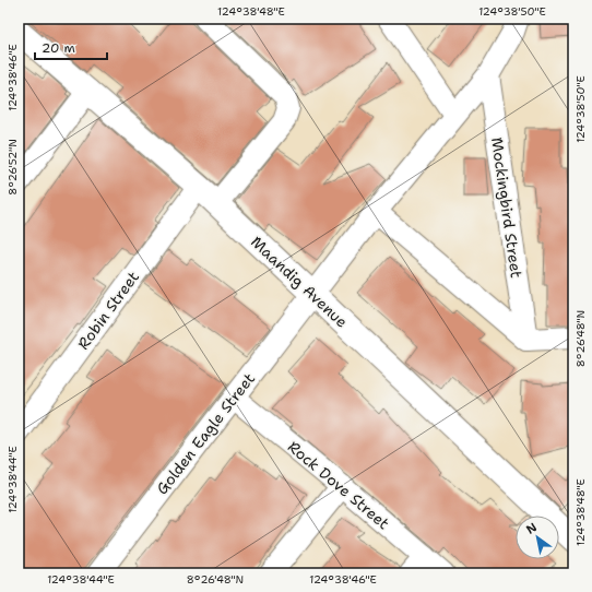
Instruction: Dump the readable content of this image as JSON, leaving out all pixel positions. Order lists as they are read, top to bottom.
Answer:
{
  "streets": {
    "street": [
      "Mockingbird Street",
      "Maandig Avenue",
      "Robin Street",
      "Golden Eagle Street",
      "Rock Dove Street"
    ]
  },
  "crossings": [
    ["Mockingbird Street", "Golden Eagle Street"],
    ["Maandig Avenue", "Robin Street"],
    ["Maandig Avenue", "Golden Eagle Street"],
    ["Golden Eagle Street", "Rock Dove Street"]
  ],
  "scale_bar": "20 m",
  "north": "top left",
  "coordinates": [
    "124°38'48\"E",
    "124°38'50\"E",
    "124°38'46\"E",
    "8°26'52\"N",
    "8°26'48\"N",
    "124°38'44\"E"
  ]
}
